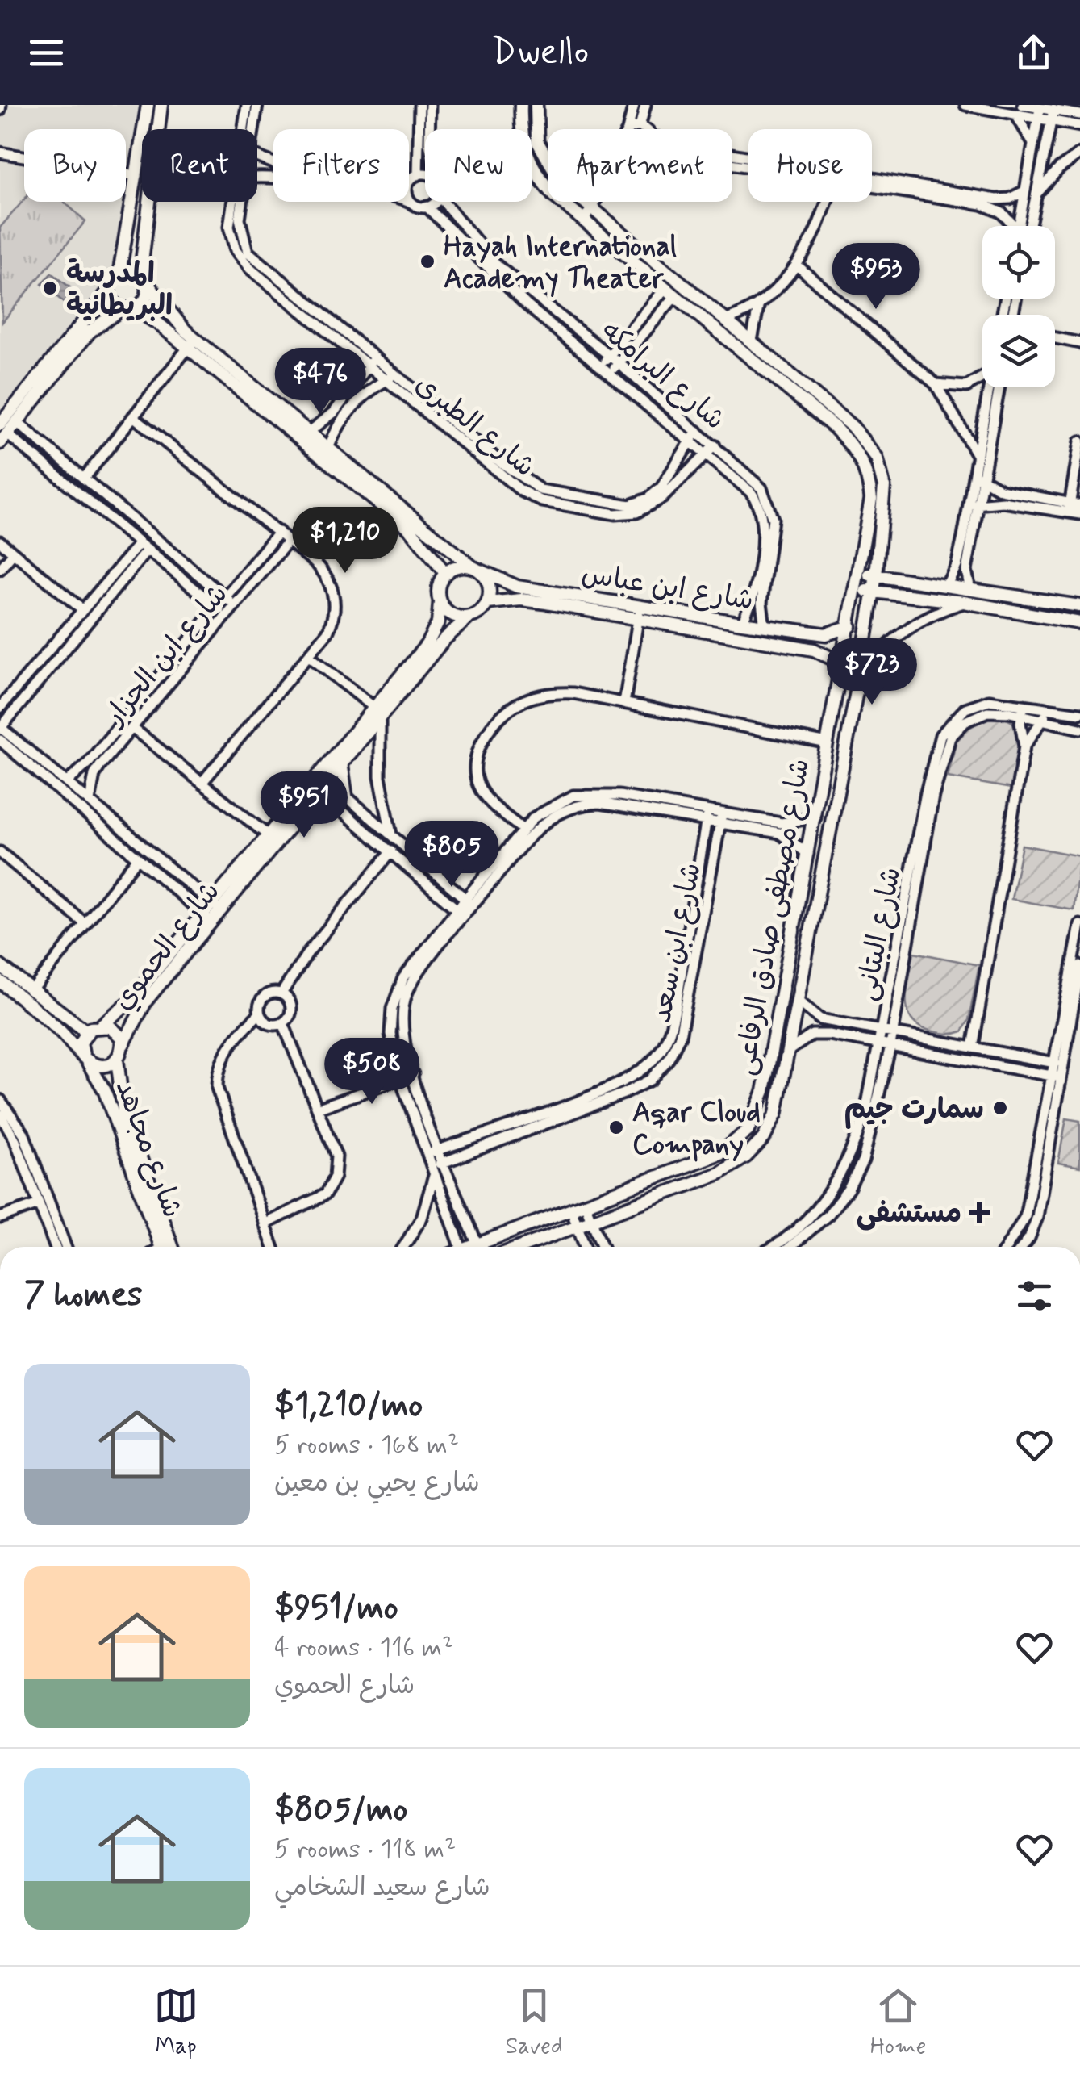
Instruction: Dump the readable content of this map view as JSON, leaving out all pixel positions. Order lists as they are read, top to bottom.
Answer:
{
  "streets": {
    "street": [
      "شارع البرامكه",
      "شارع الطبرى",
      "شارع ابن عباس",
      "شارع ابن الجزار",
      "شارع مصطفى صادق الرفاعى",
      "شارع البتانى",
      "شارع ابن سعد",
      "شارع الحموي",
      "شارع مجاهد"
    ]
  },
  "crossings": [
    ["شارع البرامكه", "شارع الطبرى"],
    ["شارع البرامكه", "شارع ابن عباس"],
    ["شارع ابن عباس", "شارع مصطفى صادق الرفاعى"],
    ["شارع ابن عباس", "شارع الحموي"],
    ["شارع الحموي", "شارع مجاهد"]
  ],
  "places": {
    "other": [
      "Hayah International Academy Theater",
      "المدرسة البريطانية",
      "سمارت جيم",
      "Aqar Cloud Company"
    ],
    "health": ["مستشفى"]
  },
  "page": {
    "header": "Dwello",
    "chip": [
      "Buy",
      "Rent",
      "Filters",
      "New",
      "Apartment",
      "House"
    ],
    "price": [
      "$953",
      "$476",
      "$1,210",
      "$723",
      "$951",
      "$805",
      "$508"
    ],
    "heading": "7 homes",
    "list": [
      {
        "name": "$1,210/mo",
        "note": "5 rooms · 168 m² · شارع يحيي بن معين"
      },
      {
        "name": "$951/mo",
        "note": "4 rooms · 116 m² · شارع الحموي"
      },
      {
        "name": "$805/mo",
        "note": "5 rooms · 118 m² · شارع سعيد الشخامي"
      }
    ],
    "tabs": ["Map", "Saved", "Home"]
  }
}
